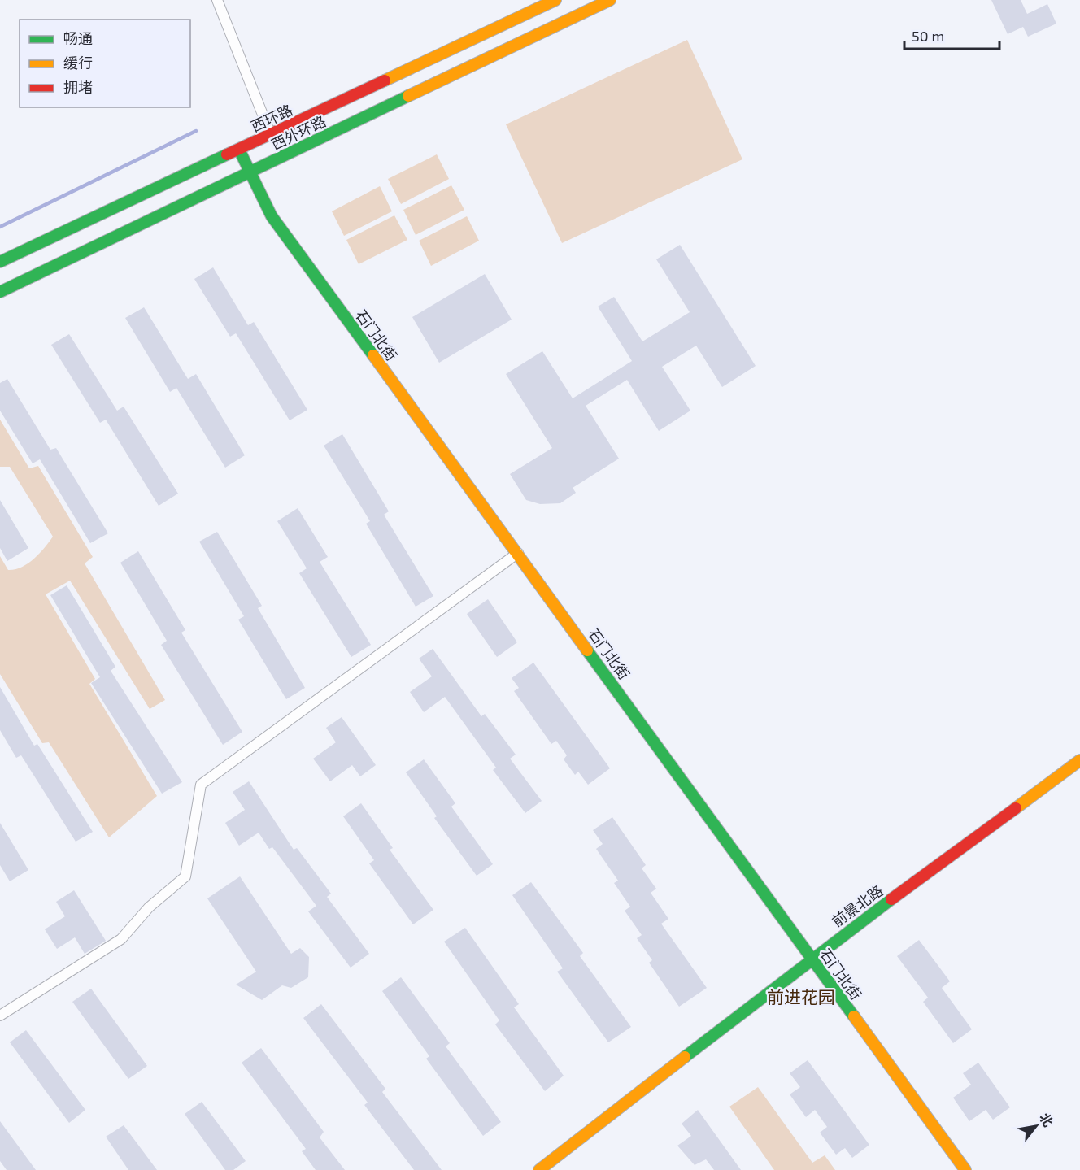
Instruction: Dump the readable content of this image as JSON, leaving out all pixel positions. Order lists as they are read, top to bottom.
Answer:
{
  "streets": {
    "street": [
      "西环路",
      "西外环路",
      "石门北街",
      "前景北路"
    ]
  },
  "crossings": [
    ["西环路", "石门北街"],
    ["西外环路", "石门北街"],
    ["石门北街", "前景北路"]
  ],
  "districts": ["前进花园"],
  "legend": ["畅通", "缓行", "拥堵"],
  "scale_bar": "50 m",
  "north": "top right"
}
